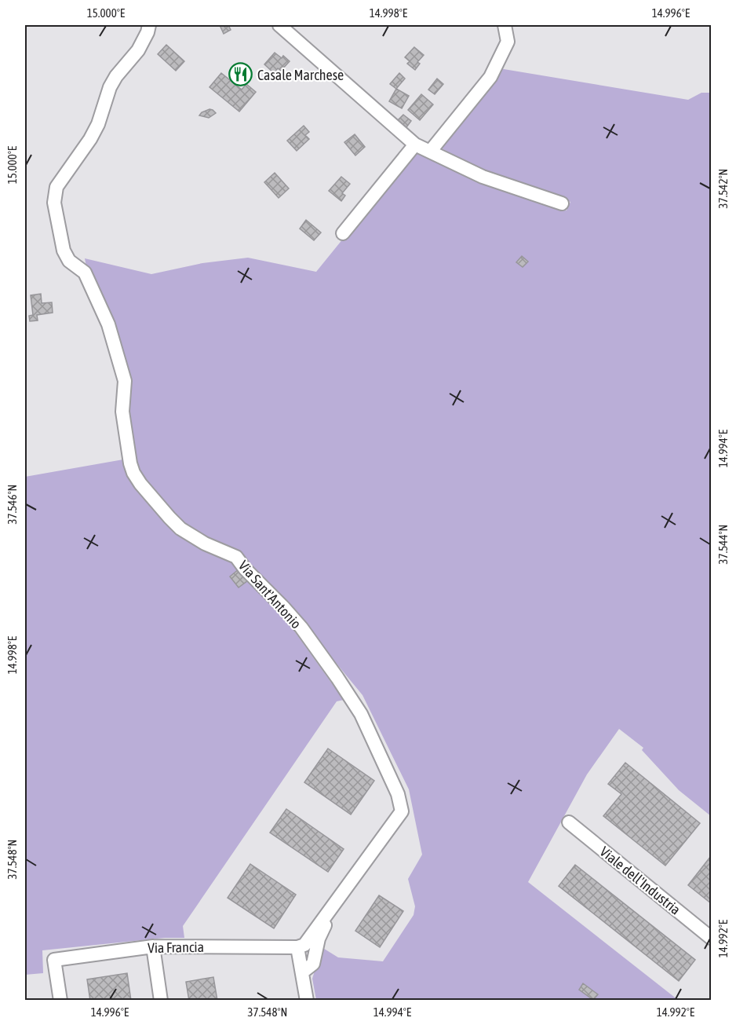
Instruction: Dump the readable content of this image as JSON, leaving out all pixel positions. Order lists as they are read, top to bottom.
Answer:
{
  "streets": {
    "street": ["Via Sant'Antonio", "Viale dell'Industria", "Via Francia"]
  },
  "places": {
    "restaurant": ["Casale Marchese"]
  },
  "coordinates": [
    "15.000°E",
    "14.998°E",
    "14.996°E",
    "37.542°N",
    "14.994°E",
    "37.546°N",
    "37.544°N",
    "37.548°N",
    "14.992°E"
  ]
}
